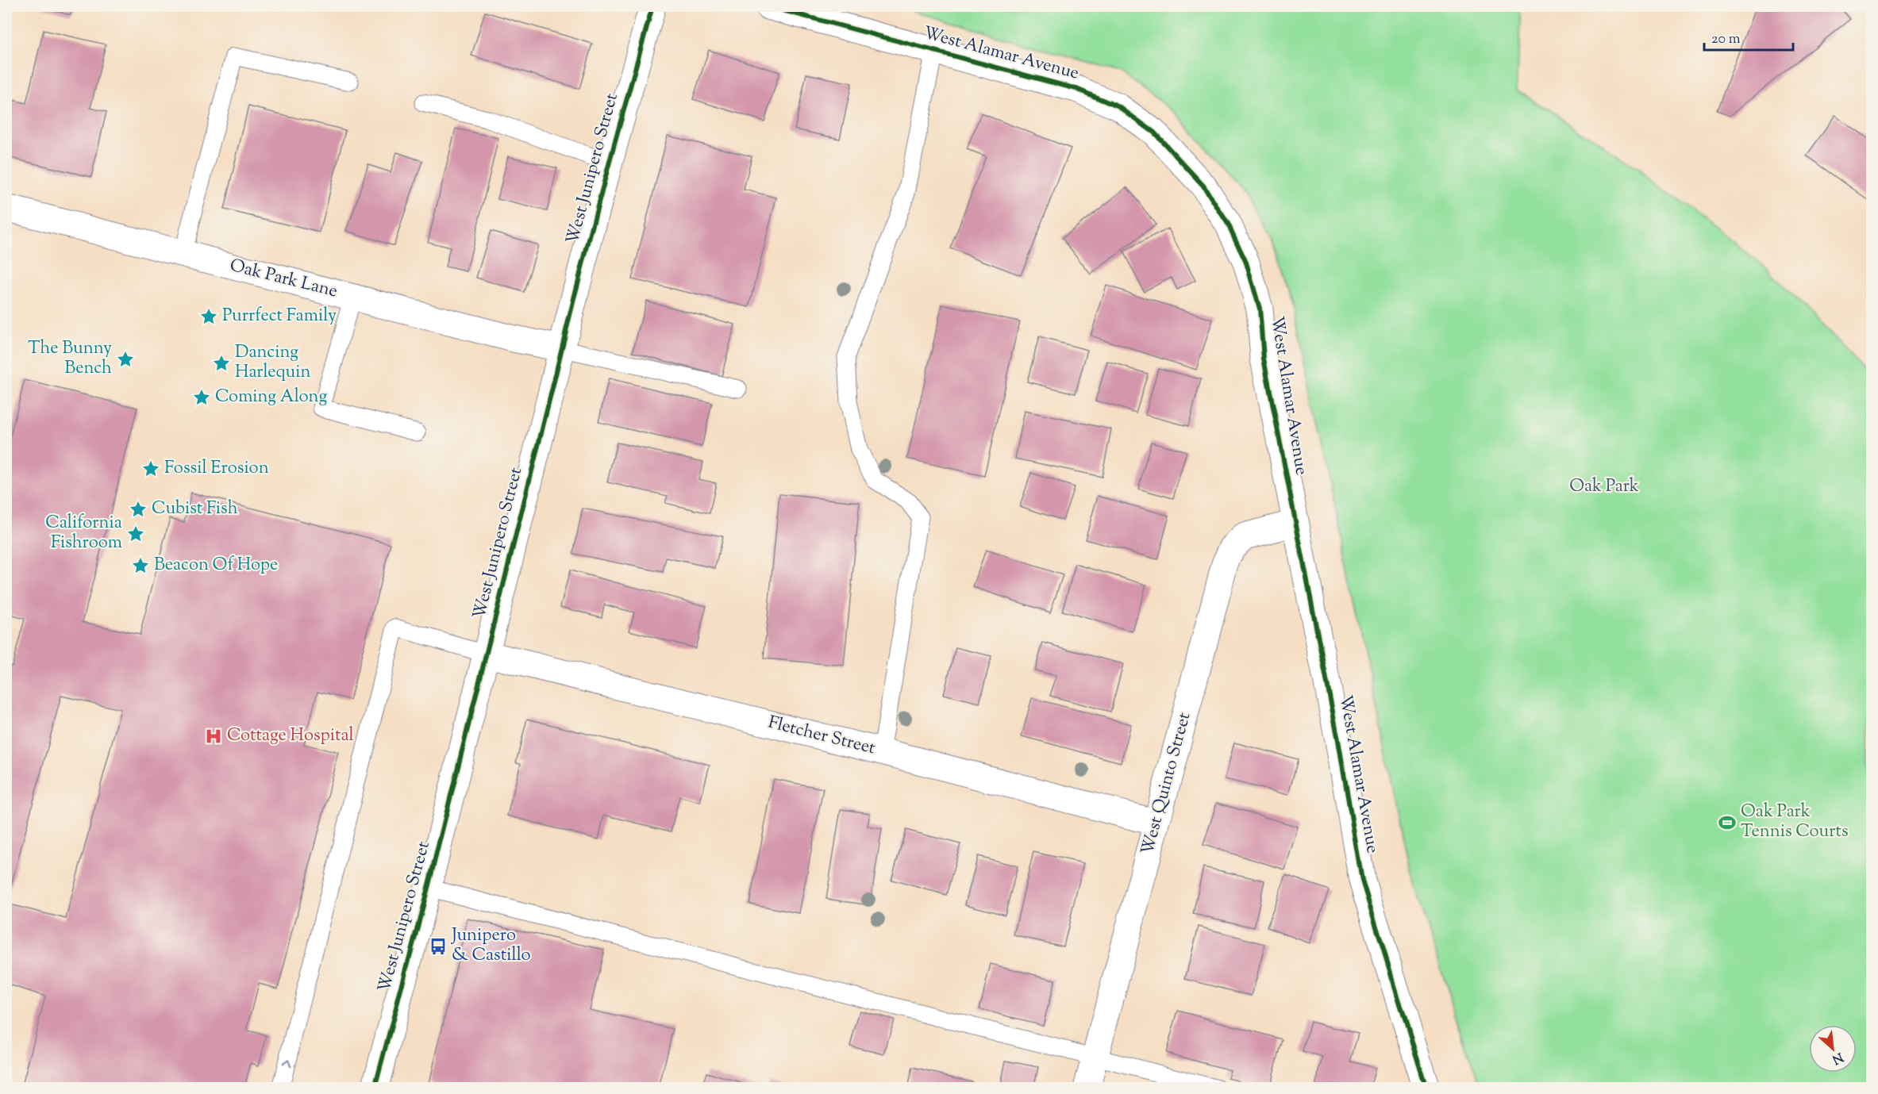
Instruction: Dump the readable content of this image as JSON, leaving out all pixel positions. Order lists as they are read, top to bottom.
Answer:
{
  "streets": {
    "street": [
      "West Alamar Avenue",
      "West Junipero Street",
      "Oak Park Lane",
      "Fletcher Street",
      "West Quinto Street"
    ]
  },
  "crossings": [
    ["West Alamar Avenue", "West Quinto Street"],
    ["West Junipero Street", "Oak Park Lane"],
    ["West Junipero Street", "Fletcher Street"],
    ["Fletcher Street", "West Quinto Street"]
  ],
  "parks": ["Oak Park"],
  "places": {
    "place": [
      "Purrfect Family",
      "The Bunny Bench",
      "Dancing Harlequin",
      "Coming Along",
      "Fossil Erosion",
      "Cubist Fish",
      "California Fishroom",
      "Beacon Of Hope"
    ],
    "hospital": ["Cottage Hospital"],
    "sports": ["Oak Park Tennis Courts"],
    "bus stop": ["Junipero & Castillo"]
  },
  "scale_bar": "20 m",
  "north": "bottom right"
}
